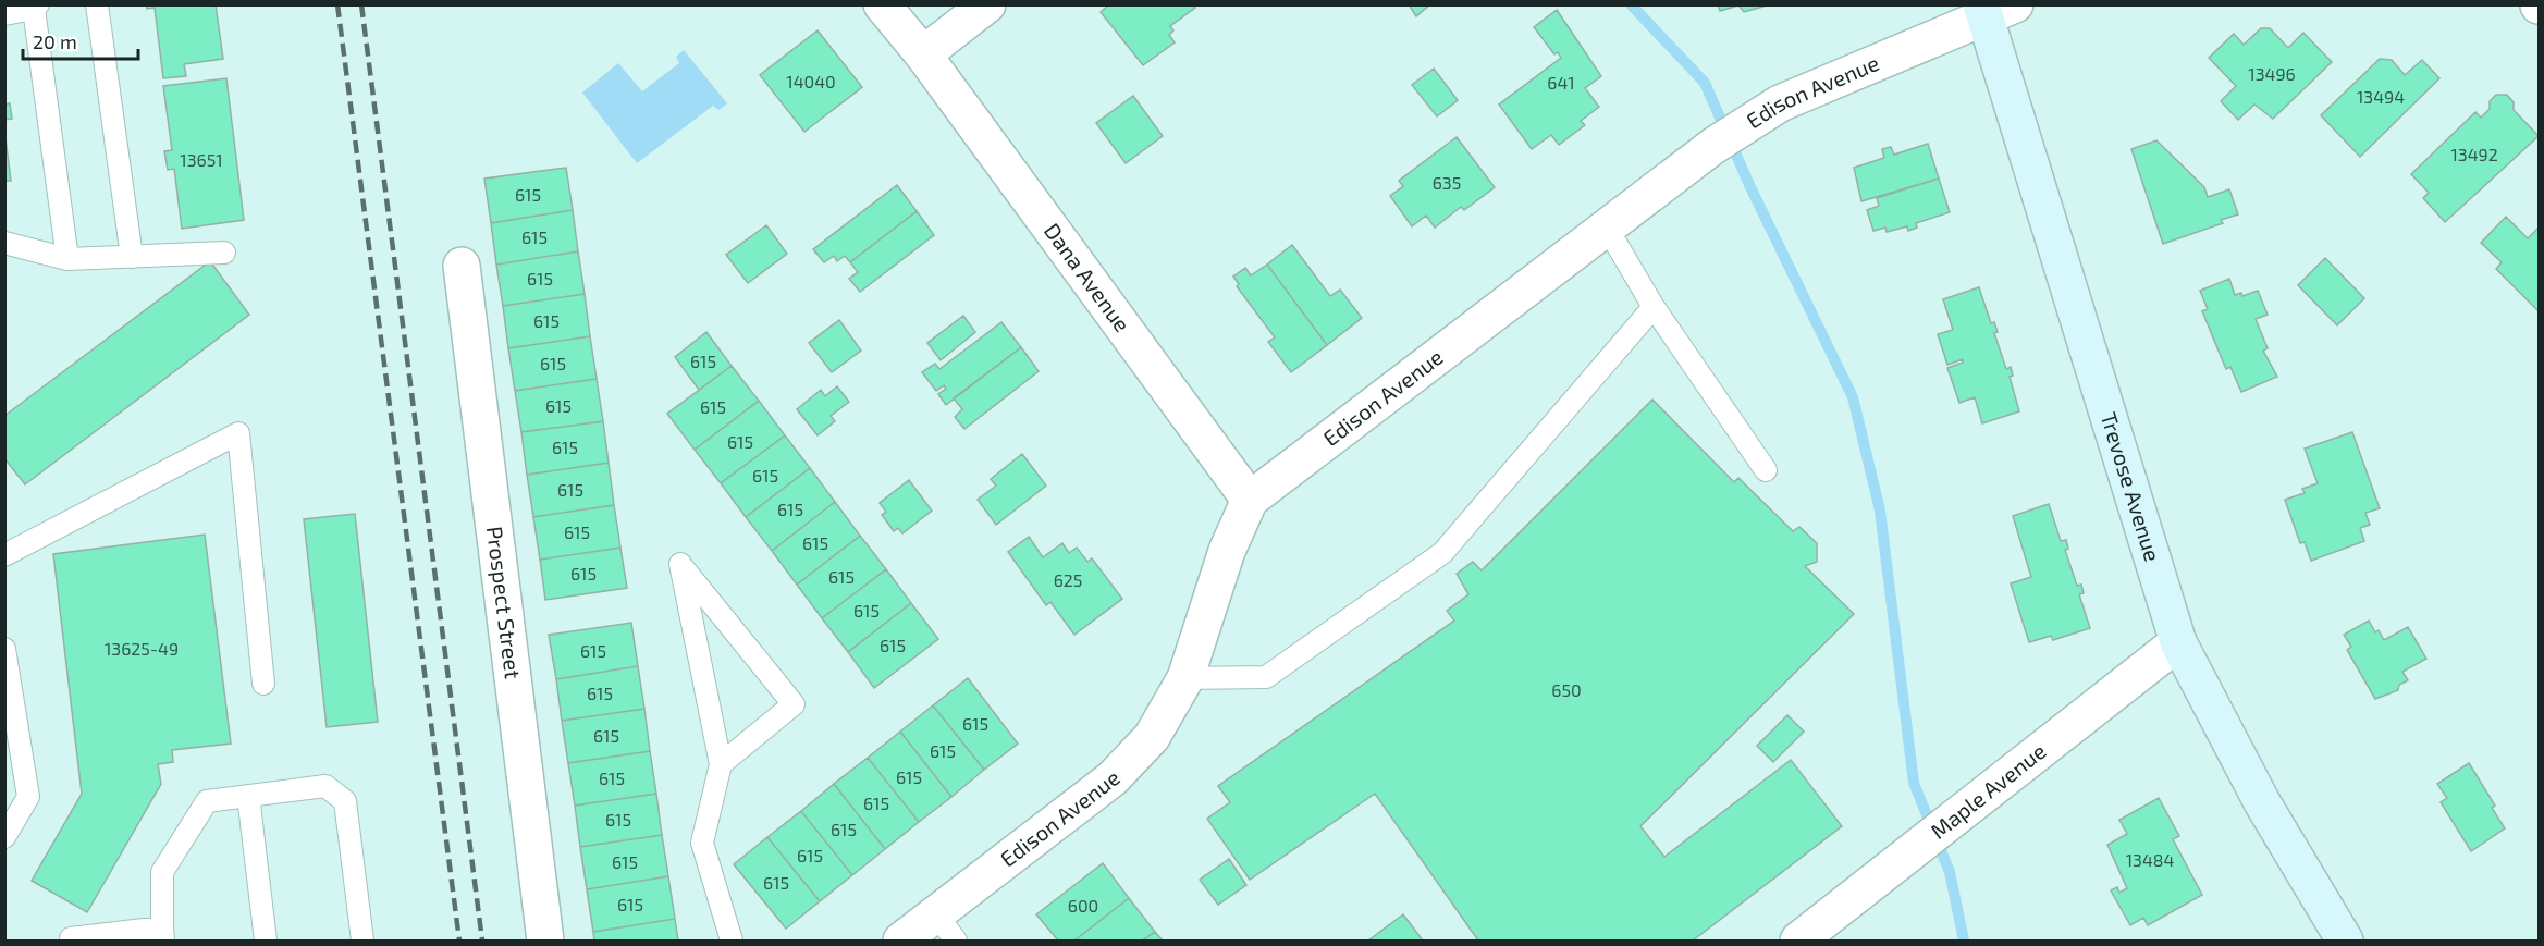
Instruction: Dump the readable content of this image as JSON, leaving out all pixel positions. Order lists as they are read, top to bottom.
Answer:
{
  "streets": {
    "street": [
      "Edison Avenue",
      "Dana Avenue",
      "Trevose Avenue",
      "Prospect Street",
      "Maple Avenue"
    ]
  },
  "crossings": [
    ["Edison Avenue", "Dana Avenue"],
    ["Edison Avenue", "Trevose Avenue"],
    ["Trevose Avenue", "Maple Avenue"]
  ],
  "house_numbers": [
    "13496",
    "14040",
    "641",
    "13494",
    "13492",
    "13651",
    "635",
    "615",
    "615",
    "615",
    "615",
    "615",
    "615",
    "615",
    "615",
    "615",
    "615",
    "615",
    "615",
    "615",
    "615",
    "615",
    "615",
    "615",
    "625",
    "615",
    "615",
    "13625-49",
    "615",
    "650",
    "615",
    "615",
    "615",
    "615",
    "615",
    "615",
    "615",
    "615",
    "615",
    "615",
    "13484",
    "615",
    "615",
    "615",
    "600"
  ],
  "scale_bar": "20 m"
}
